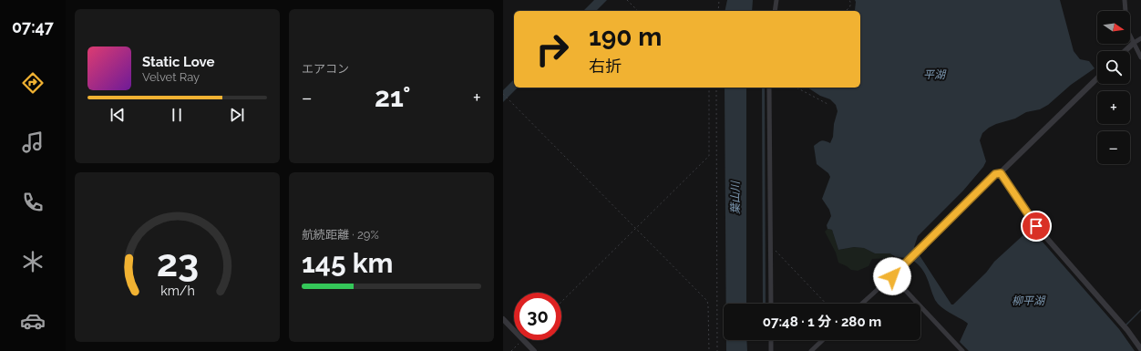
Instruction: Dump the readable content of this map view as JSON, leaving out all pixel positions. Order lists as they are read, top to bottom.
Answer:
{
  "water": ["平湖", "葉山川", "柳平湖"],
  "north": "right",
  "page": {
    "tabs": "07:47",
    "tile": [
      "エアコン",
      ["航続距離 · 29%", "145 km"]
    ],
    "map_buttons": ["+", "−"],
    "turn": ["190 m", "右折"],
    "song": ["Static Love", "Velvet Ray"],
    "heat": ["−", "21°", "+"],
    "limit": "30",
    "trip": "07:48 · 1 分 · 280 m",
    "gauge": ["23", "km/h"]
  }
}
